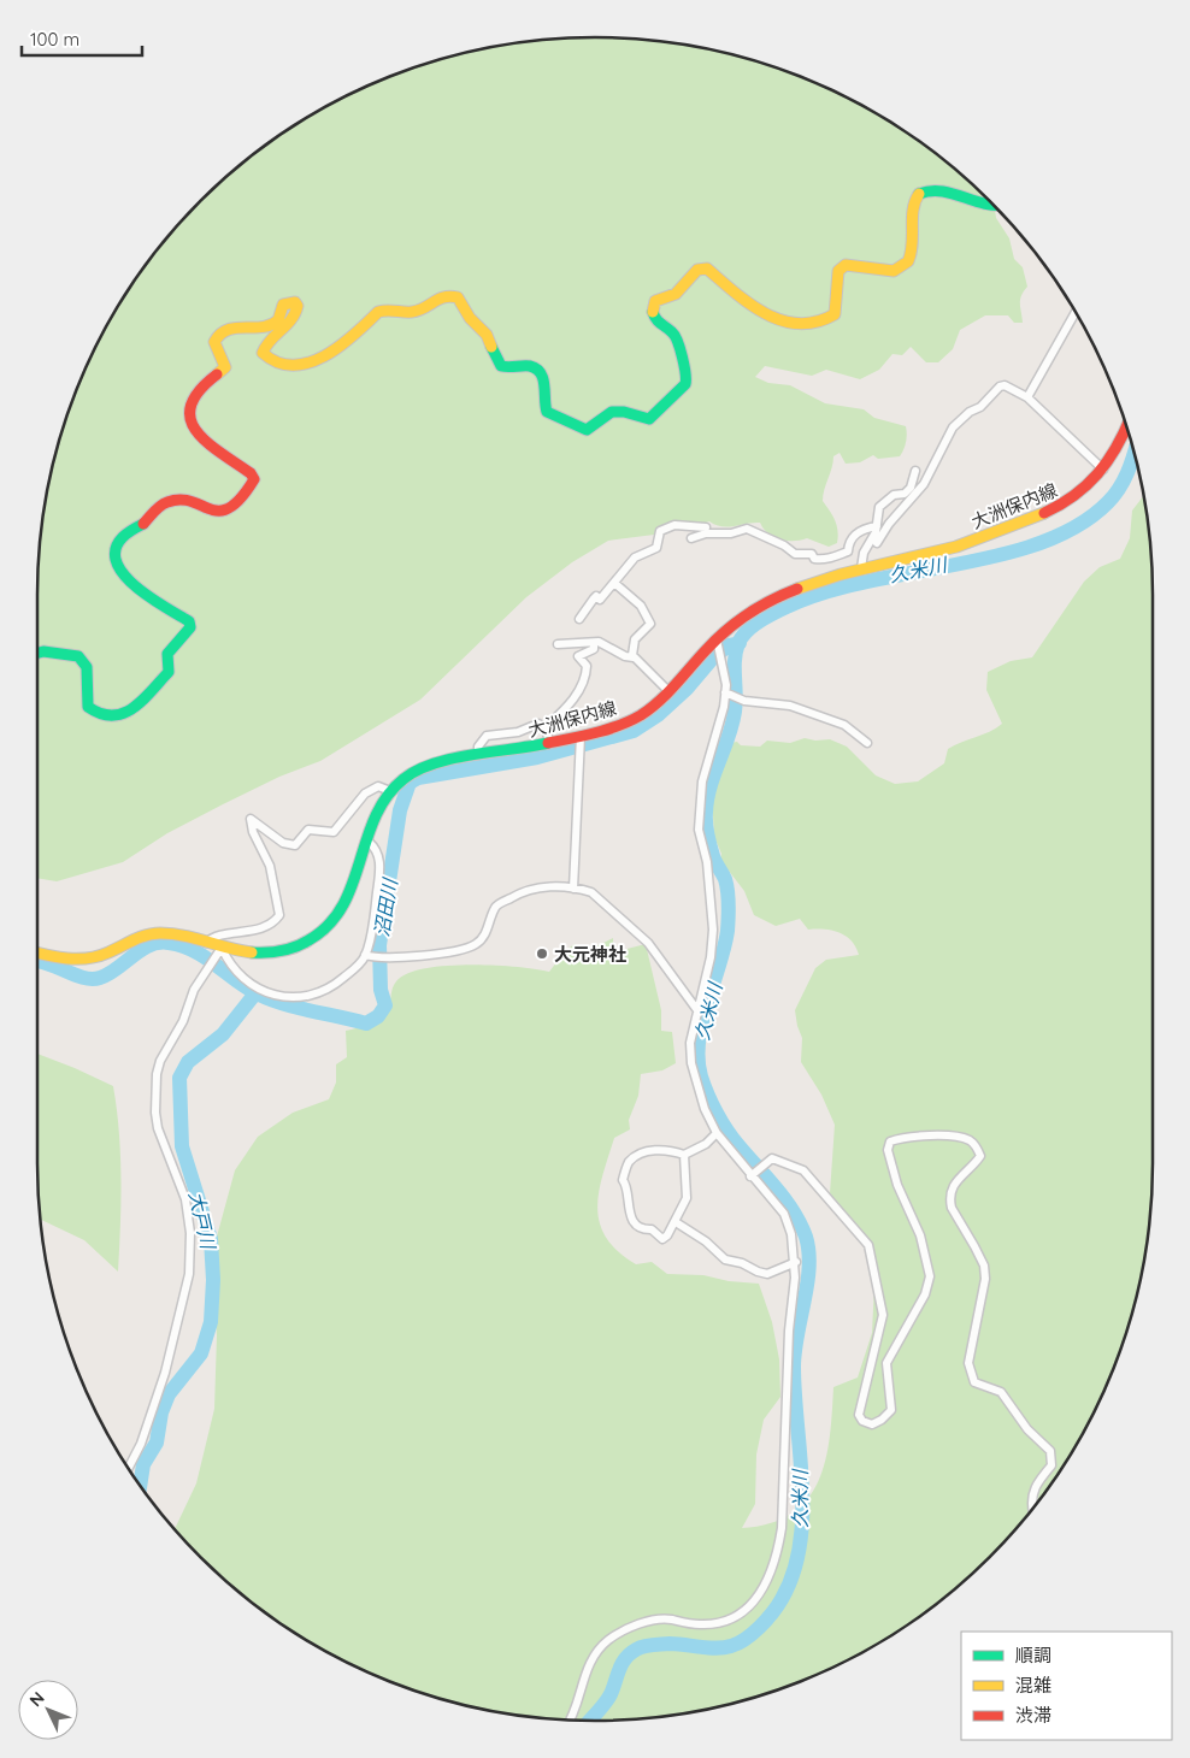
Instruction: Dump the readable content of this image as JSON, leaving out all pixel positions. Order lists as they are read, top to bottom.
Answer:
{
  "streets": {
    "street": ["大洲保内線"]
  },
  "water": ["久米川", "沼田川", "大戸川"],
  "places": ["大元神社"],
  "legend": ["順調", "混雑", "渋滞"],
  "scale_bar": "100 m",
  "north": "top left"
}
